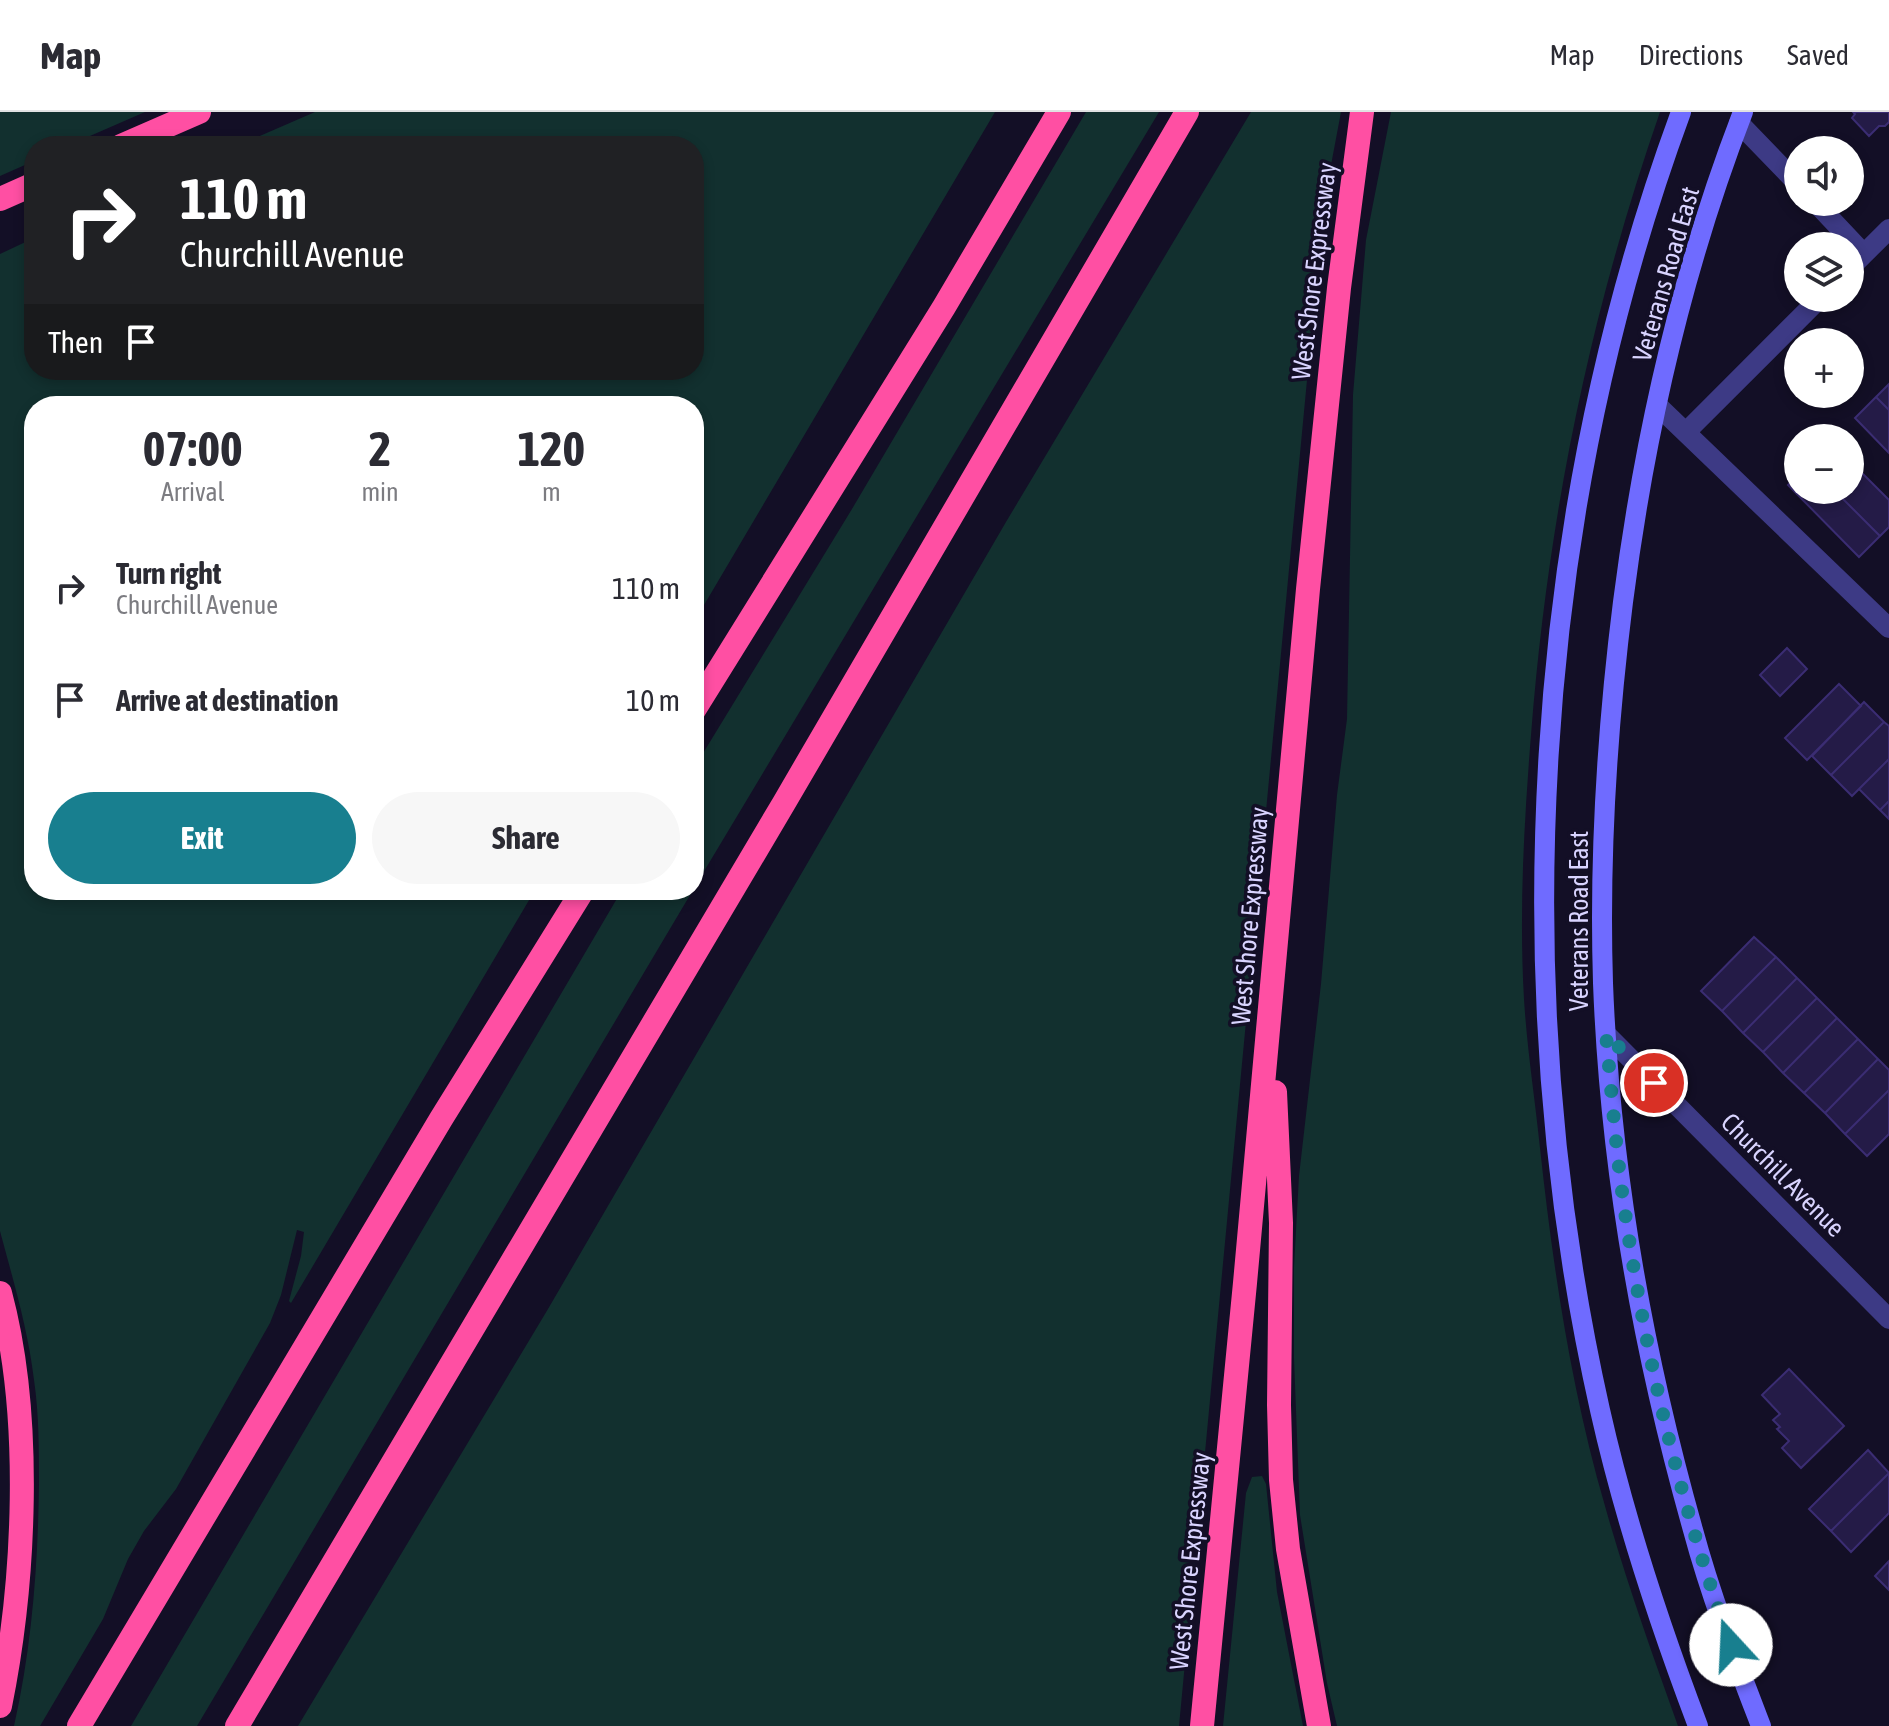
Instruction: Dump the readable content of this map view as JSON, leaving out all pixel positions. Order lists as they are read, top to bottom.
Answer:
{
  "streets": {
    "highway": ["West Shore Expressway"],
    "street": ["Veterans Road East", "Churchill Avenue"]
  },
  "crossings": [
    ["Veterans Road East", "Churchill Avenue"]
  ],
  "page": {
    "header": "Map",
    "nav": ["Map", "Directions", "Saved"],
    "map_buttons": ["+", "−"],
    "turn": ["110 m", "Churchill Avenue"],
    "then": "Then",
    "eta": [
      "07:00",
      "Arrival",
      "2",
      "min",
      "120",
      "m"
    ],
    "list": [
      {
        "name": "Turn right",
        "note": "Churchill Avenue",
        "value": "110 m"
      },
      {
        "name": "Arrive at destination",
        "value": "10 m"
      }
    ],
    "buttons": ["Exit", "Share"]
  }
}
